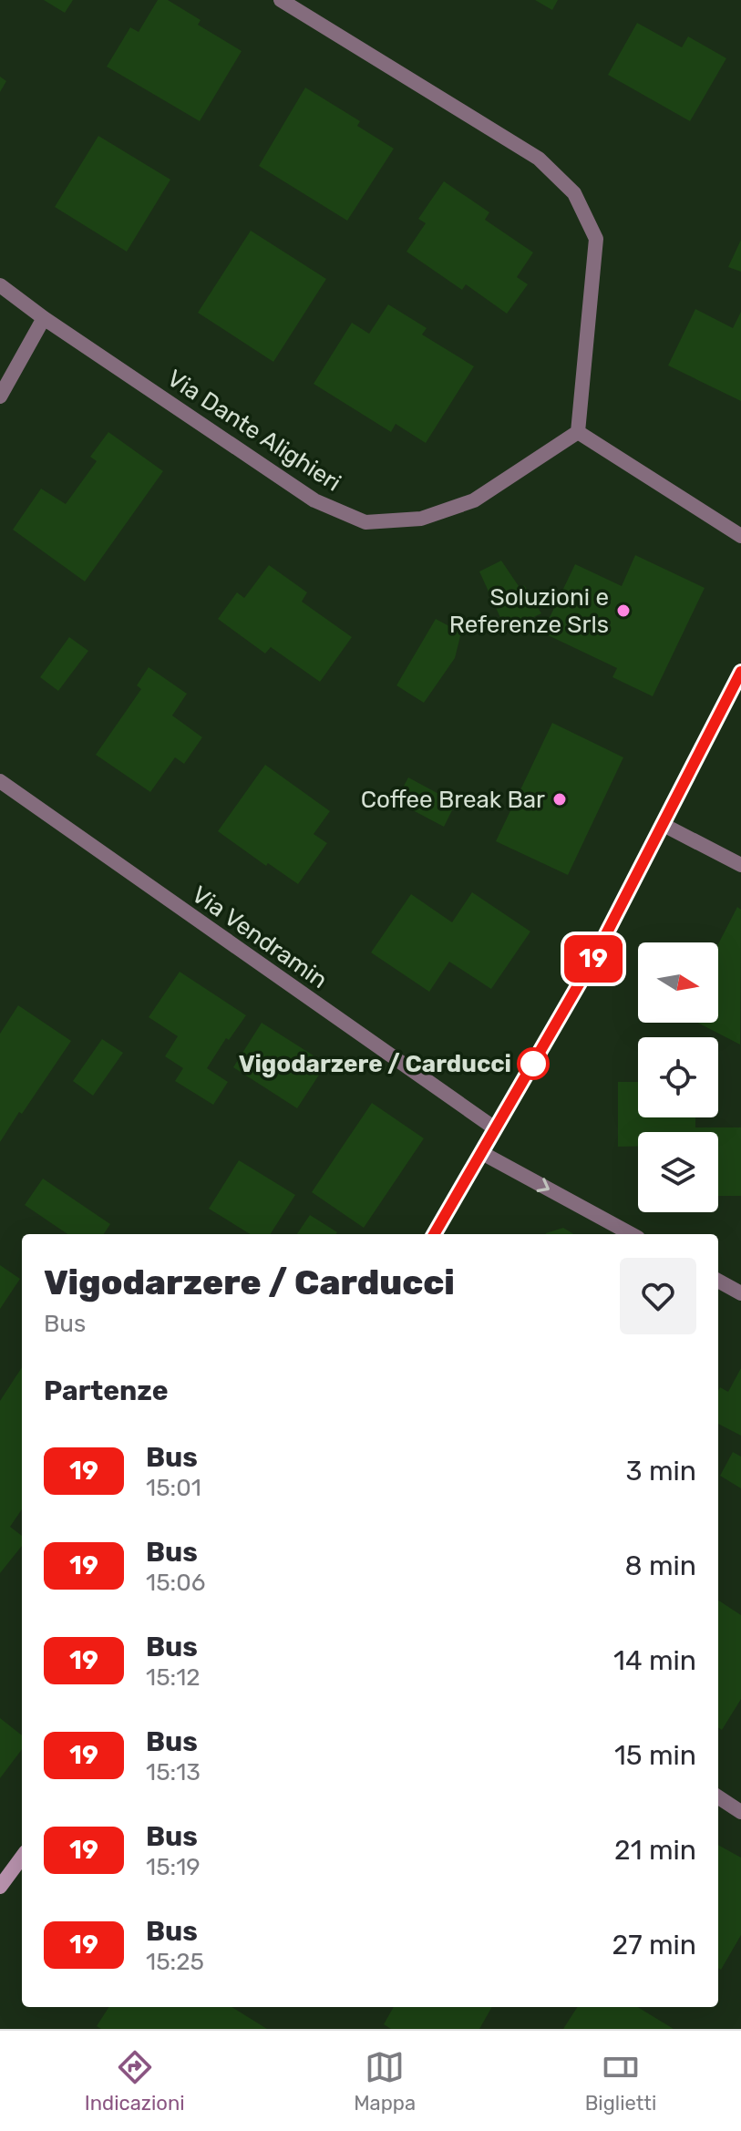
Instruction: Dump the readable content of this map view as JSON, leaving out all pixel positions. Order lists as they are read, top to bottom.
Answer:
{
  "streets": {
    "street": ["Via Dante Alighieri", "Via Vendramin"]
  },
  "places": ["Soluzioni e Referenze Srls", "Coffee Break Bar", "Vigodarzere / Carducci"],
  "lines": ["bus line 19"],
  "north": "right",
  "page": {
    "on_map": "19",
    "heading": [
      ["Vigodarzere / Carducci", "Bus"],
      "Partenze"
    ],
    "list": [
      {
        "mark": "19",
        "name": "Bus",
        "note": "15:01",
        "value": "3 min"
      },
      {
        "mark": "19",
        "name": "Bus",
        "note": "15:06",
        "value": "8 min"
      },
      {
        "mark": "19",
        "name": "Bus",
        "note": "15:12",
        "value": "14 min"
      },
      {
        "mark": "19",
        "name": "Bus",
        "note": "15:13",
        "value": "15 min"
      },
      {
        "mark": "19",
        "name": "Bus",
        "note": "15:19",
        "value": "21 min"
      },
      {
        "mark": "19",
        "name": "Bus",
        "note": "15:25",
        "value": "27 min"
      }
    ],
    "tabs": ["Indicazioni", "Mappa", "Biglietti"]
  }
}
